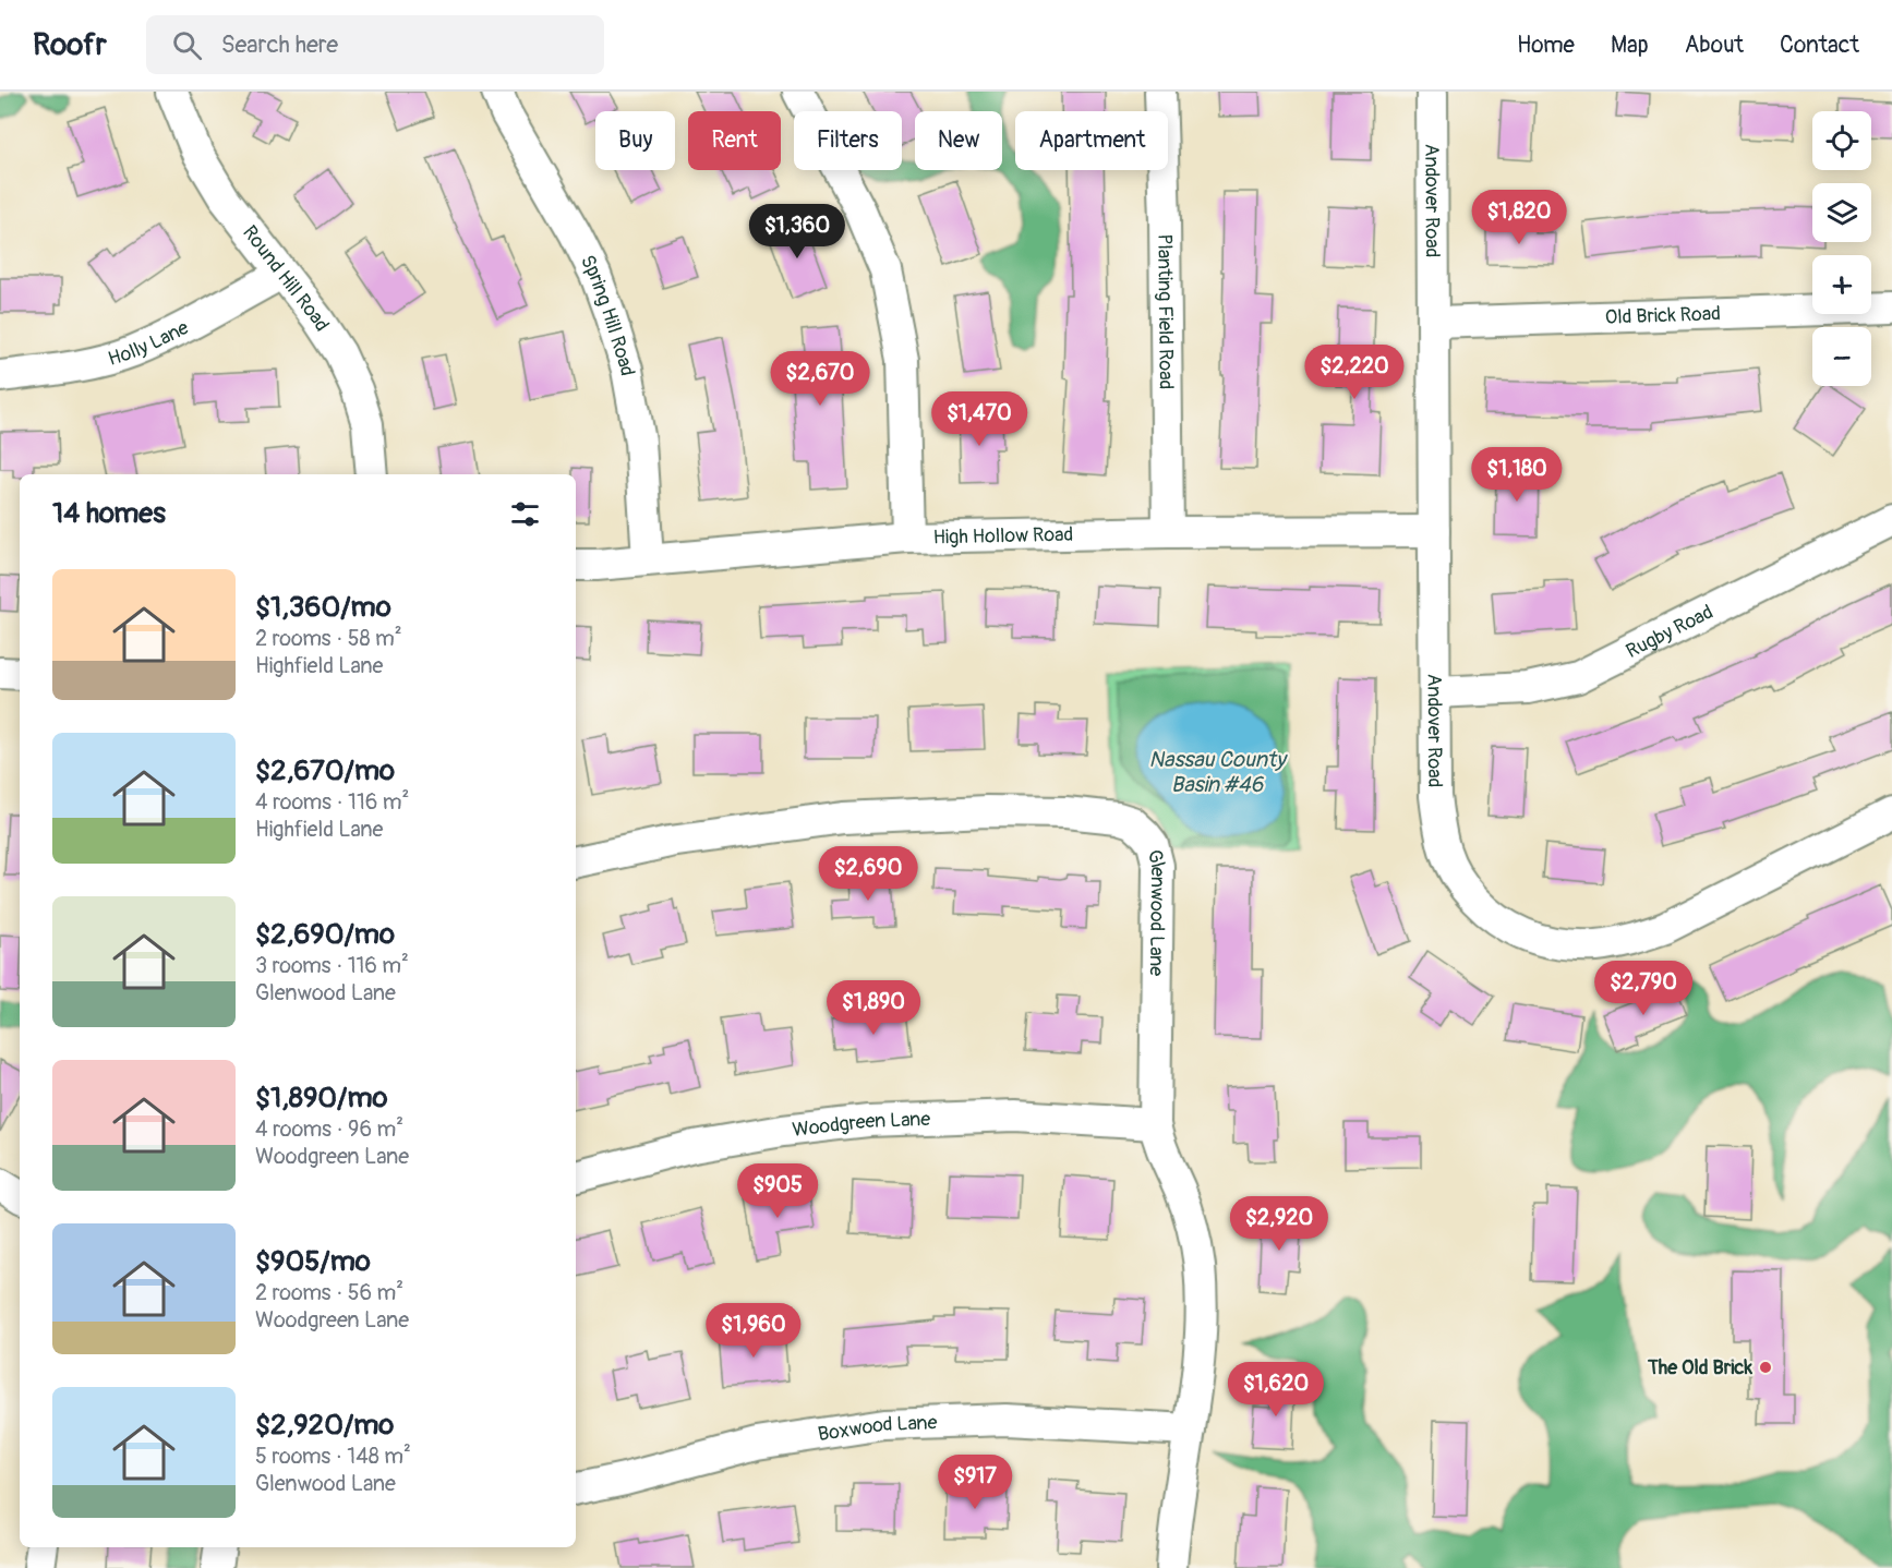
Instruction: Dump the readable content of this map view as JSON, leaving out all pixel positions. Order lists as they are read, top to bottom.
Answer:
{
  "streets": {
    "street": [
      "Andover Road",
      "Round Hill Road",
      "Planting Field Road",
      "Spring Hill Road",
      "Old Brick Road",
      "Holly Lane",
      "High Hollow Road",
      "Rugby Road",
      "Glenwood Lane",
      "Woodgreen Lane",
      "Boxwood Lane"
    ]
  },
  "crossings": [
    ["Andover Road", "Old Brick Road"],
    ["Andover Road", "High Hollow Road"],
    ["Andover Road", "Rugby Road"],
    ["Round Hill Road", "Holly Lane"],
    ["Planting Field Road", "High Hollow Road"],
    ["Spring Hill Road", "High Hollow Road"],
    ["Glenwood Lane", "Woodgreen Lane"],
    ["Glenwood Lane", "Boxwood Lane"]
  ],
  "water": ["Nassau County Basin #46"],
  "places": ["The Old Brick"],
  "page": {
    "header": "Roofr",
    "search": "Search here",
    "nav": [
      "Home",
      "Map",
      "About",
      "Contact"
    ],
    "map_buttons": ["+", "−"],
    "chip": [
      "Buy",
      "Rent",
      "Filters",
      "New",
      "Apartment"
    ],
    "price": [
      "$1,820",
      "$1,360",
      "$2,220",
      "$2,670",
      "$1,470",
      "$1,180",
      "$2,690",
      "$2,790",
      "$1,890",
      "$905",
      "$2,920",
      "$1,960",
      "$1,620",
      "$917"
    ],
    "heading": "14 homes",
    "list": [
      {
        "name": "$1,360/mo",
        "note": "2 rooms · 58 m² · Highfield Lane"
      },
      {
        "name": "$2,670/mo",
        "note": "4 rooms · 116 m² · Highfield Lane"
      },
      {
        "name": "$2,690/mo",
        "note": "3 rooms · 116 m² · Glenwood Lane"
      },
      {
        "name": "$1,890/mo",
        "note": "4 rooms · 96 m² · Woodgreen Lane"
      },
      {
        "name": "$905/mo",
        "note": "2 rooms · 56 m² · Woodgreen Lane"
      },
      {
        "name": "$2,920/mo",
        "note": "5 rooms · 148 m² · Glenwood Lane"
      }
    ]
  }
}
